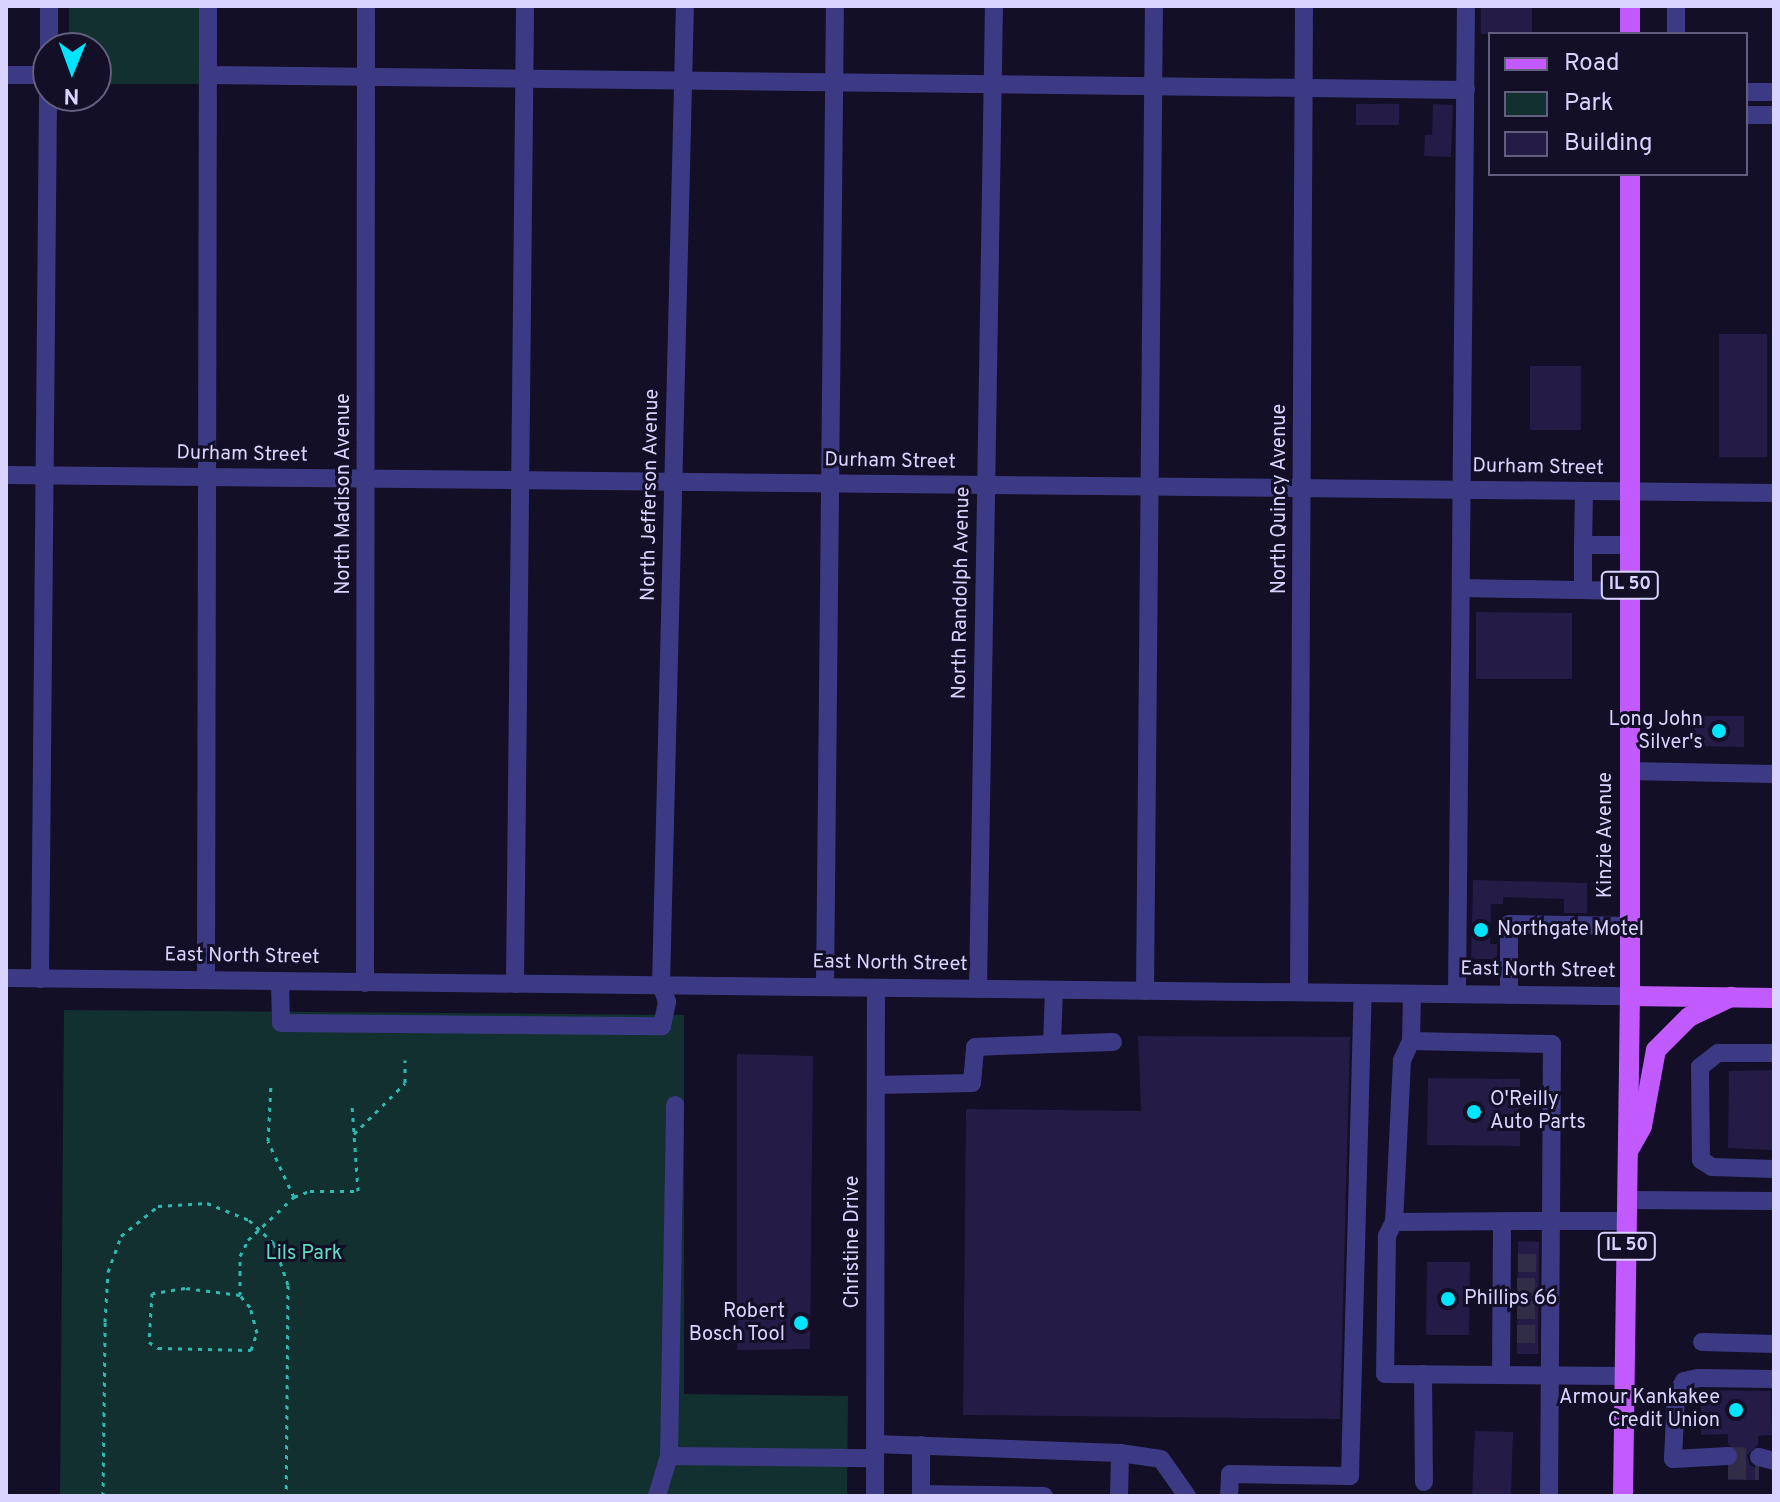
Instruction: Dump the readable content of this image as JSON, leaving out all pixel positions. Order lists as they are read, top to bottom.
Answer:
{
  "streets": {
    "main road": ["IL 50", "Kinzie Avenue", "East North Street"],
    "street": [
      "Durham Street",
      "North Madison Avenue",
      "North Jefferson Avenue",
      "North Quincy Avenue",
      "North Randolph Avenue",
      "Christine Drive"
    ]
  },
  "crossings": [
    ["Durham Street", "North Madison Avenue"],
    ["Durham Street", "North Jefferson Avenue"],
    ["Durham Street", "North Quincy Avenue"],
    ["Durham Street", "North Randolph Avenue"],
    ["Durham Street", "Kinzie Avenue"],
    ["North Madison Avenue", "East North Street"],
    ["North Jefferson Avenue", "East North Street"],
    ["North Quincy Avenue", "East North Street"],
    ["North Randolph Avenue", "East North Street"],
    ["Kinzie Avenue", "East North Street"],
    ["East North Street", "Christine Drive"]
  ],
  "parks": ["Lils Park"],
  "places": [
    "Long John Silver's",
    "Northgate Motel",
    "O'Reilly Auto Parts",
    "Phillips 66",
    "Robert Bosch Tool",
    "Armour Kankakee Credit Union"
  ],
  "legend": ["Road", "Park", "Building"],
  "north": "bottom"
}
